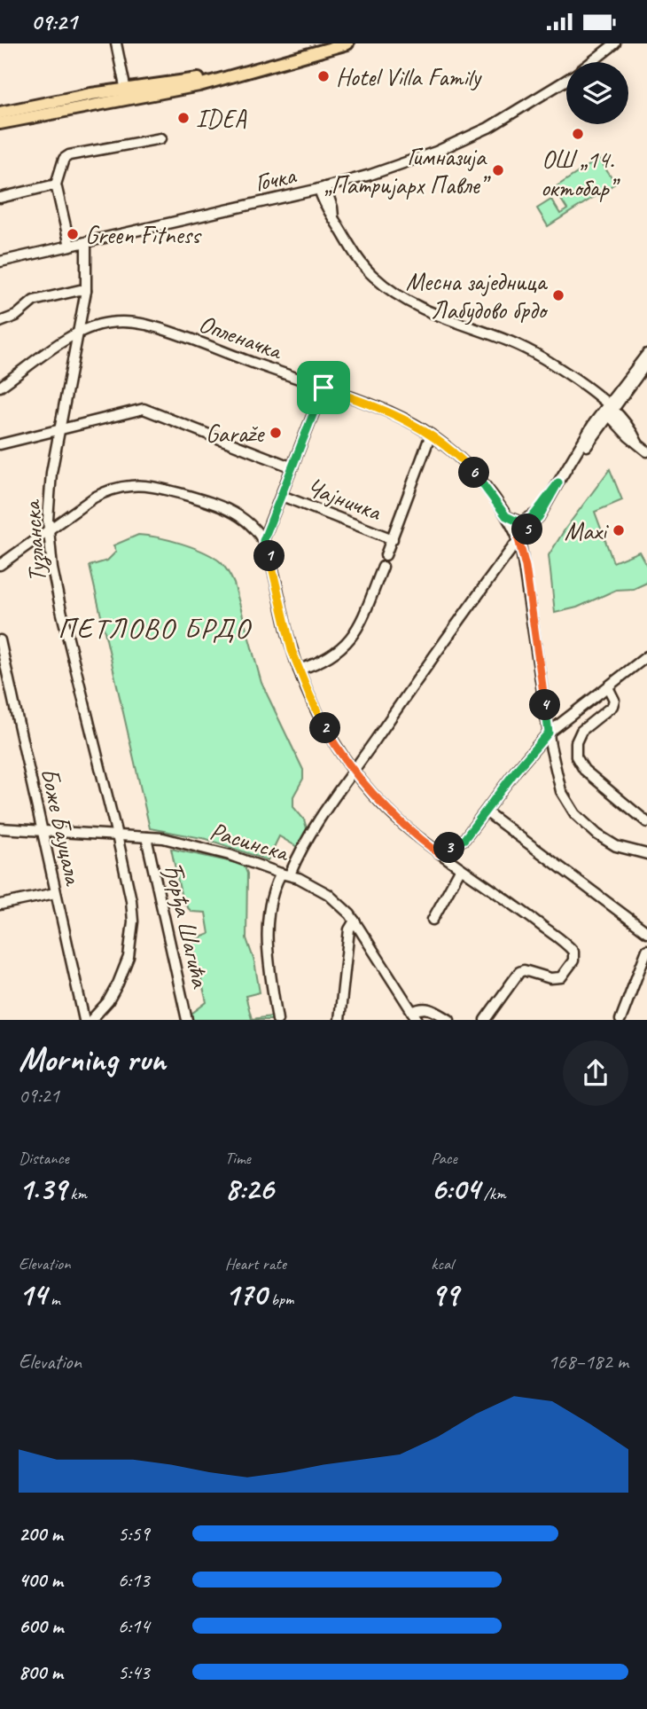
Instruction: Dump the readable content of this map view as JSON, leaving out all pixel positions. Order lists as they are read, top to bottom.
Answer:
{
  "streets": {
    "street": [
      "Гочка",
      "Опленачка",
      "Чајничка",
      "Тузланска",
      "Боже Бауцала",
      "Расинска",
      "Ђорђа Шагића"
    ]
  },
  "crossings": [
    ["Гочка", "Тузланска"],
    ["Опленачка", "Чајничка"],
    ["Опленачка", "Тузланска"],
    ["Тузланска", "Расинска"],
    ["Боже Бауцала", "Расинска"],
    ["Расинска", "Ђорђа Шагића"]
  ],
  "districts": ["ПЕТЛОВО БРДО"],
  "places": [
    "Hotel Villa Family",
    "IDEA",
    "ОШ „14. октобар”",
    "Гимназија „Патријарх Павле”",
    "Green Fitness",
    "Месна заједница Лабудово брдо",
    "Garaže",
    "Maxi"
  ],
  "page": {
    "status": "09:21",
    "pins": [
      "6",
      "5",
      "1",
      "4",
      "2",
      "3"
    ],
    "heading": ["Morning run", "09:21"],
    "stats": [
      ["Distance", "1.39 km"],
      ["Time", "8:26"],
      ["Pace", "6:04 /km"],
      ["Elevation", "14 m"],
      ["Heart rate", "170 bpm"],
      ["kcal", "99"]
    ],
    "chart": ["Elevation", "168–182 m"],
    "list": [
      {
        "name": "200 m",
        "note": "5:59"
      },
      {
        "name": "400 m",
        "note": "6:13"
      },
      {
        "name": "600 m",
        "note": "6:14"
      },
      {
        "name": "800 m",
        "note": "5:43"
      }
    ]
  }
}
